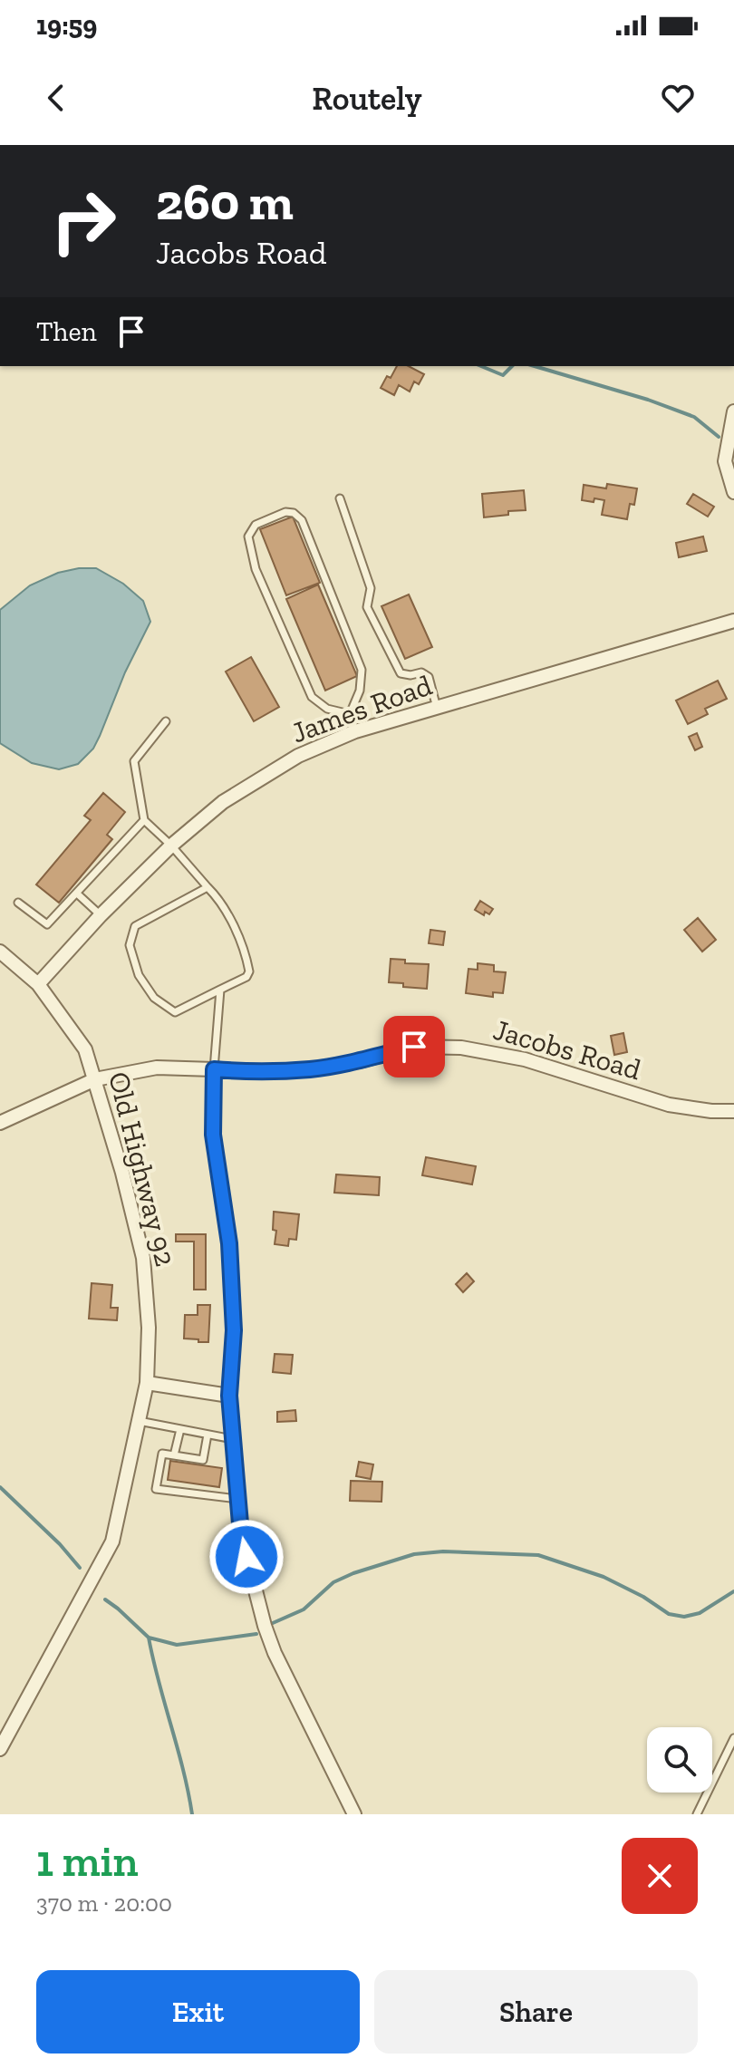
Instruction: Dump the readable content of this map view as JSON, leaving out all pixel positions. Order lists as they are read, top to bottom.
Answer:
{
  "streets": {
    "street": ["James Road", "Jacobs Road", "Old Highway 92"]
  },
  "crossings": [
    ["James Road", "Old Highway 92"],
    ["Jacobs Road", "Old Highway 92"]
  ],
  "page": {
    "status": "19:59",
    "header": "Routely",
    "turn": ["260 m", "Jacobs Road"],
    "then": "Then",
    "heading": ["1 min", "370 m · 20:00"],
    "buttons": ["Exit", "Share"]
  }
}
